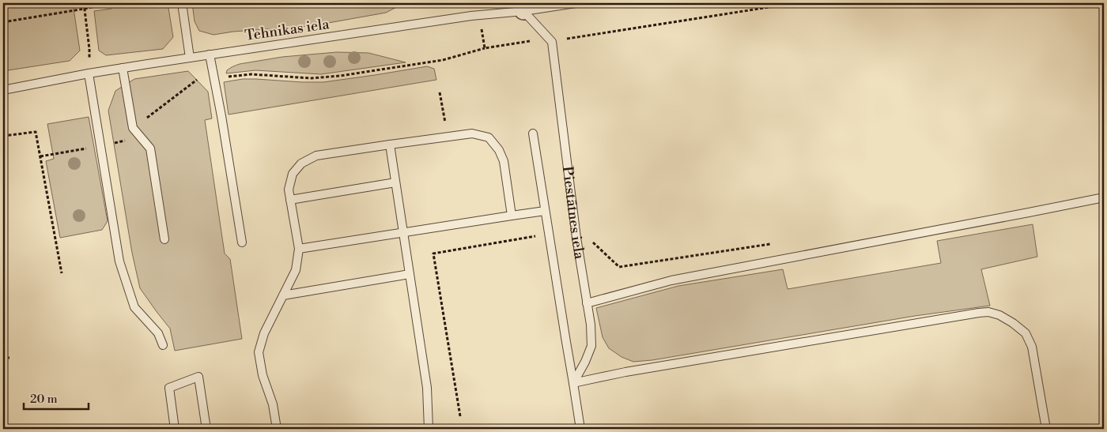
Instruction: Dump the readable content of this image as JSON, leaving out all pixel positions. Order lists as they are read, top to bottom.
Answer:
{
  "streets": {
    "lane": ["Tehnikas iela", "Piestātnes iela"]
  },
  "scale_bar": "20 m"
}
